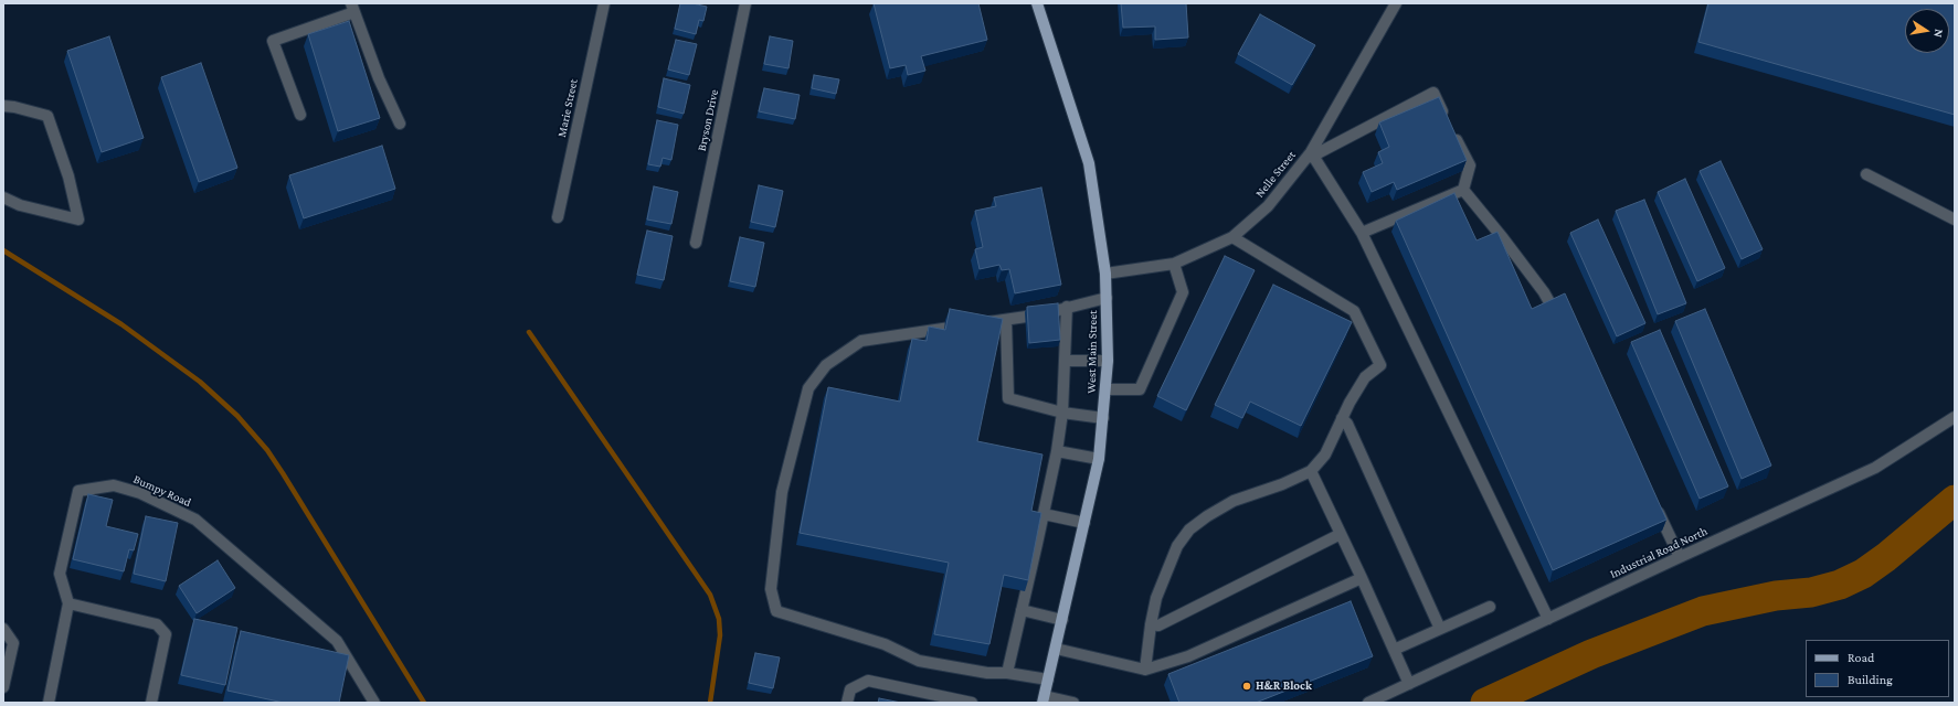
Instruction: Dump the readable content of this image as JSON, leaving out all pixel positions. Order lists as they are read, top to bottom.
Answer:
{
  "streets": {
    "main road": ["West Main Street"],
    "street": [
      "Marie Street",
      "Bryson Drive",
      "Nelle Street",
      "Bumpy Road",
      "Industrial Road North"
    ]
  },
  "crossings": [
    ["Nelle Street", "West Main Street"]
  ],
  "places": ["H&R Block"],
  "legend": ["Road", "Building"],
  "north": "right"
}
